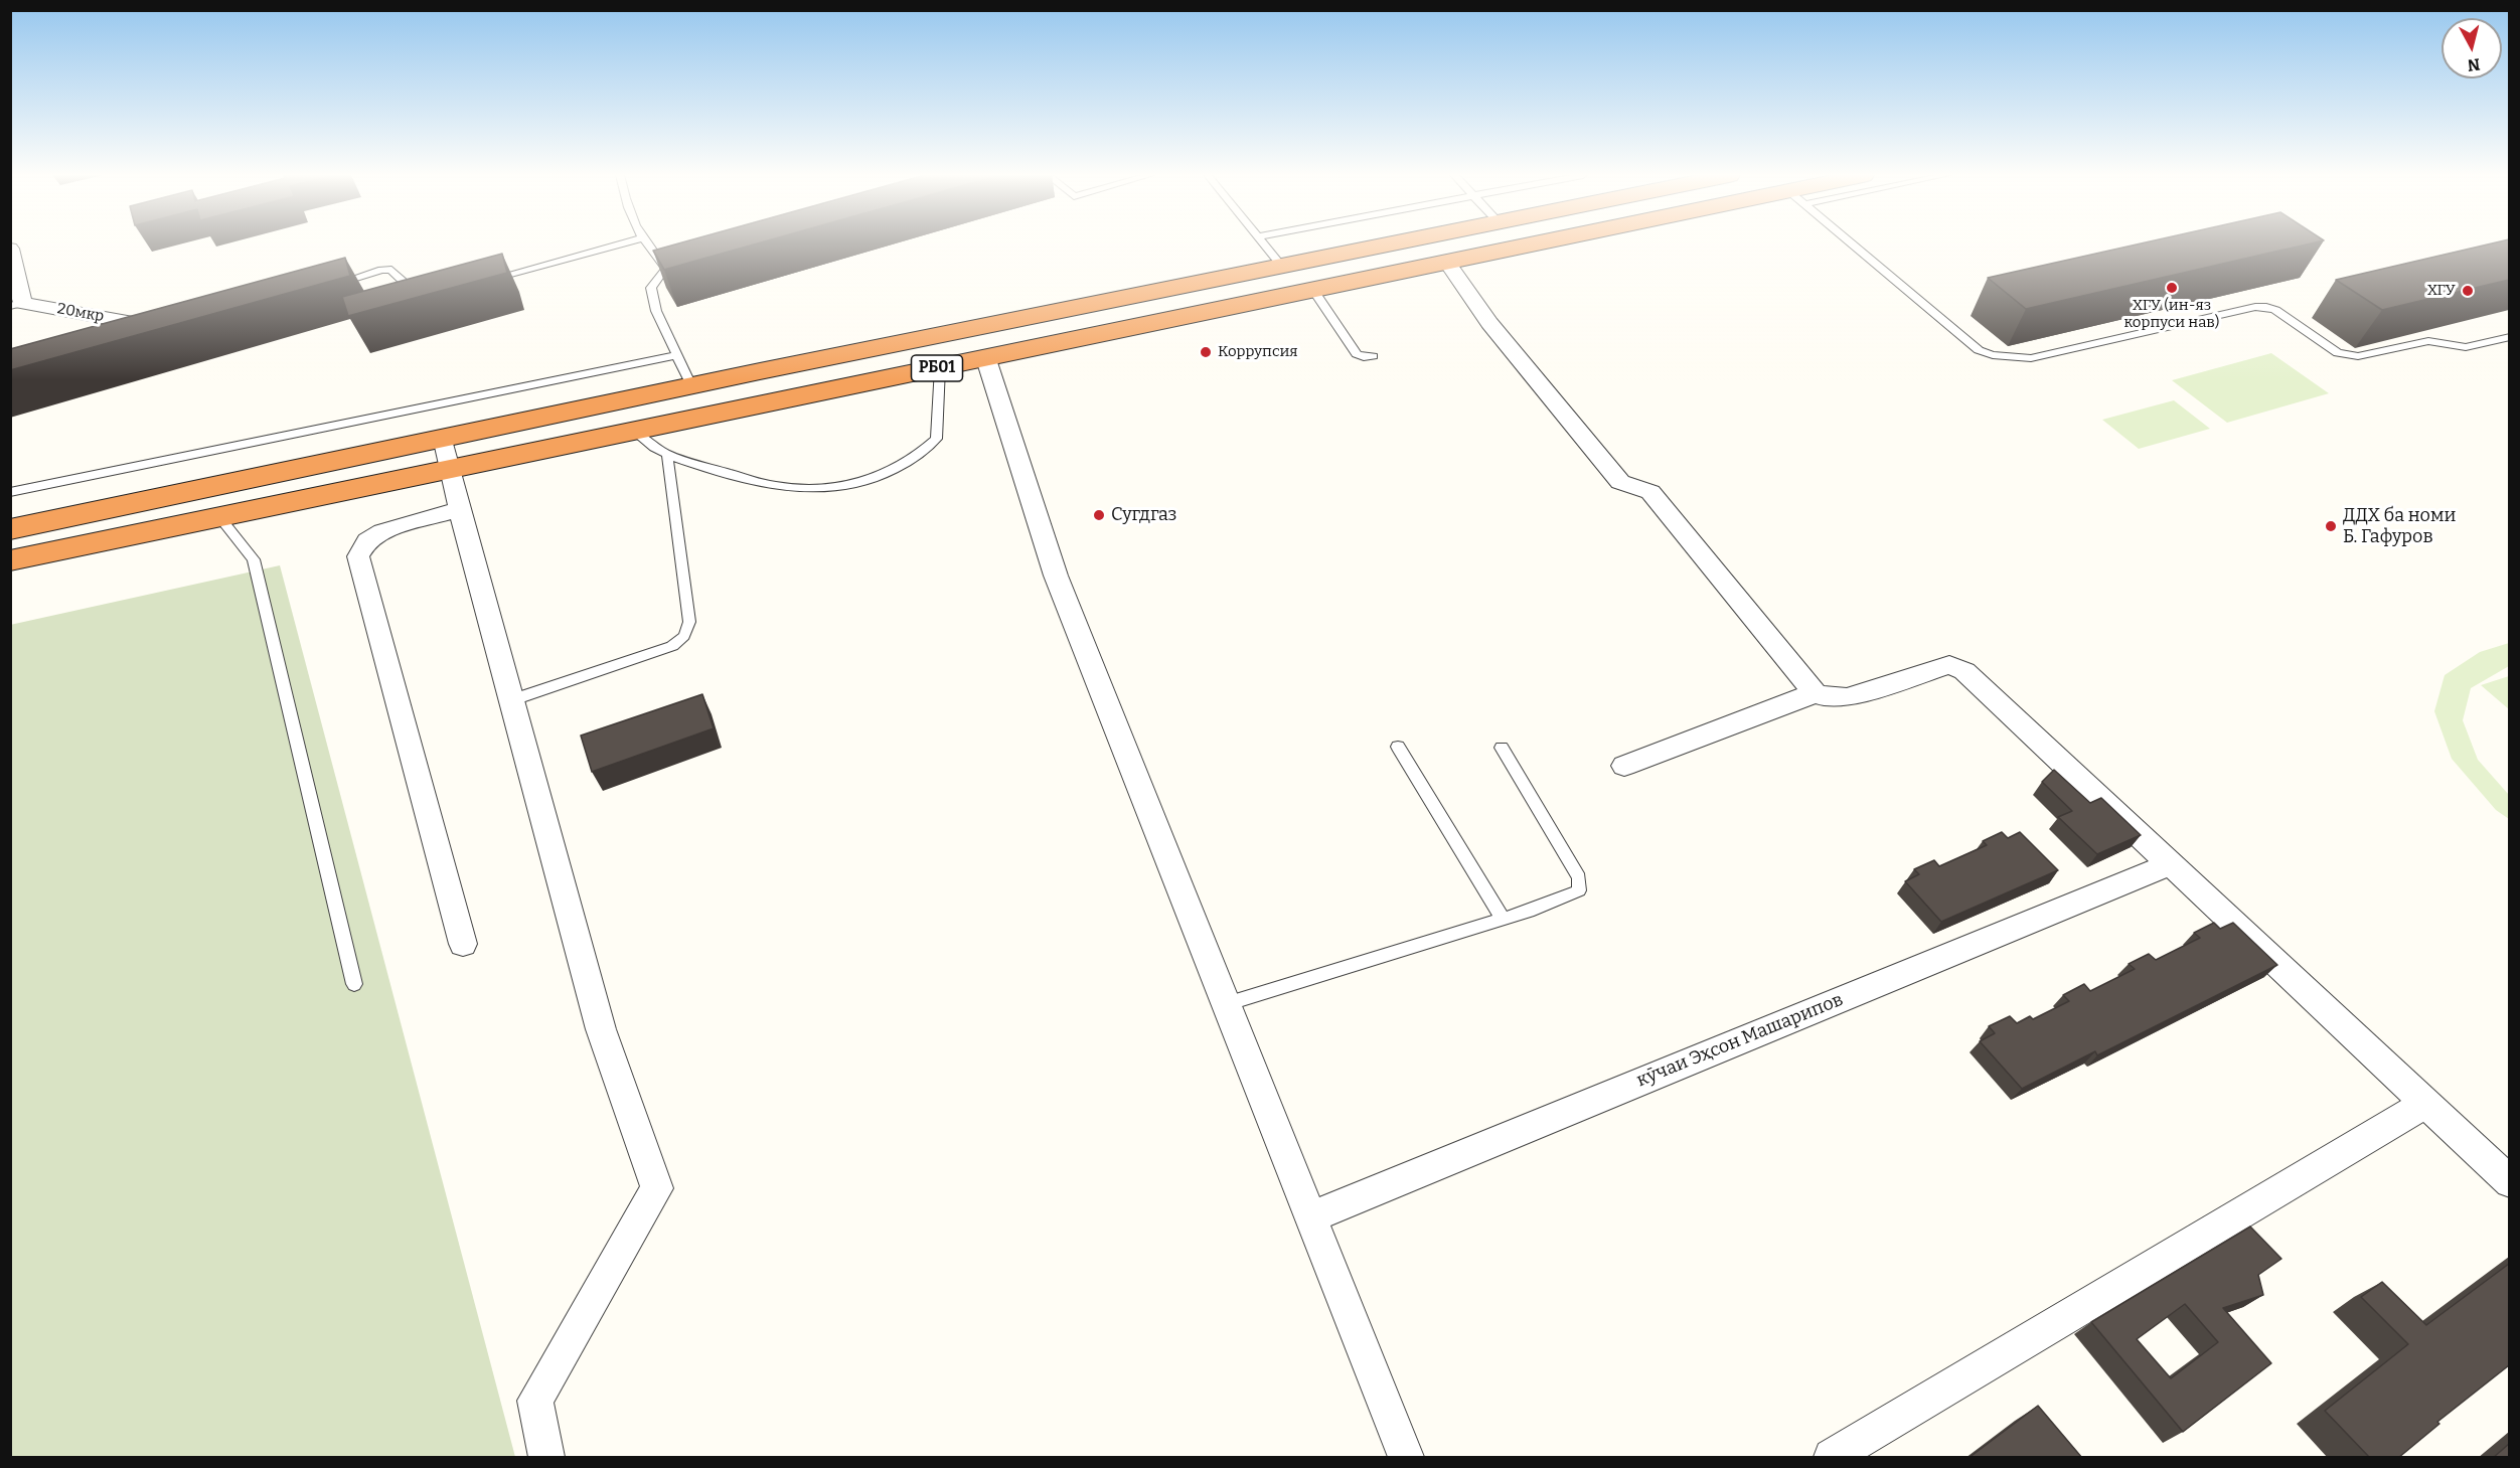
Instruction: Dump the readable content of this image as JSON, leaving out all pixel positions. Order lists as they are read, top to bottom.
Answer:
{
  "streets": {
    "highway": ["РБ01"],
    "street": ["20мкр", "кӯчаи Эҳсон Машарипов"]
  },
  "places": [
    "ХГУ (ин-яз корпуси нав)",
    "ХГУ",
    "Коррупсия",
    "Сугдгаз",
    "ДДХ ба номи Б. Гафуров"
  ],
  "north": "bottom"
}
